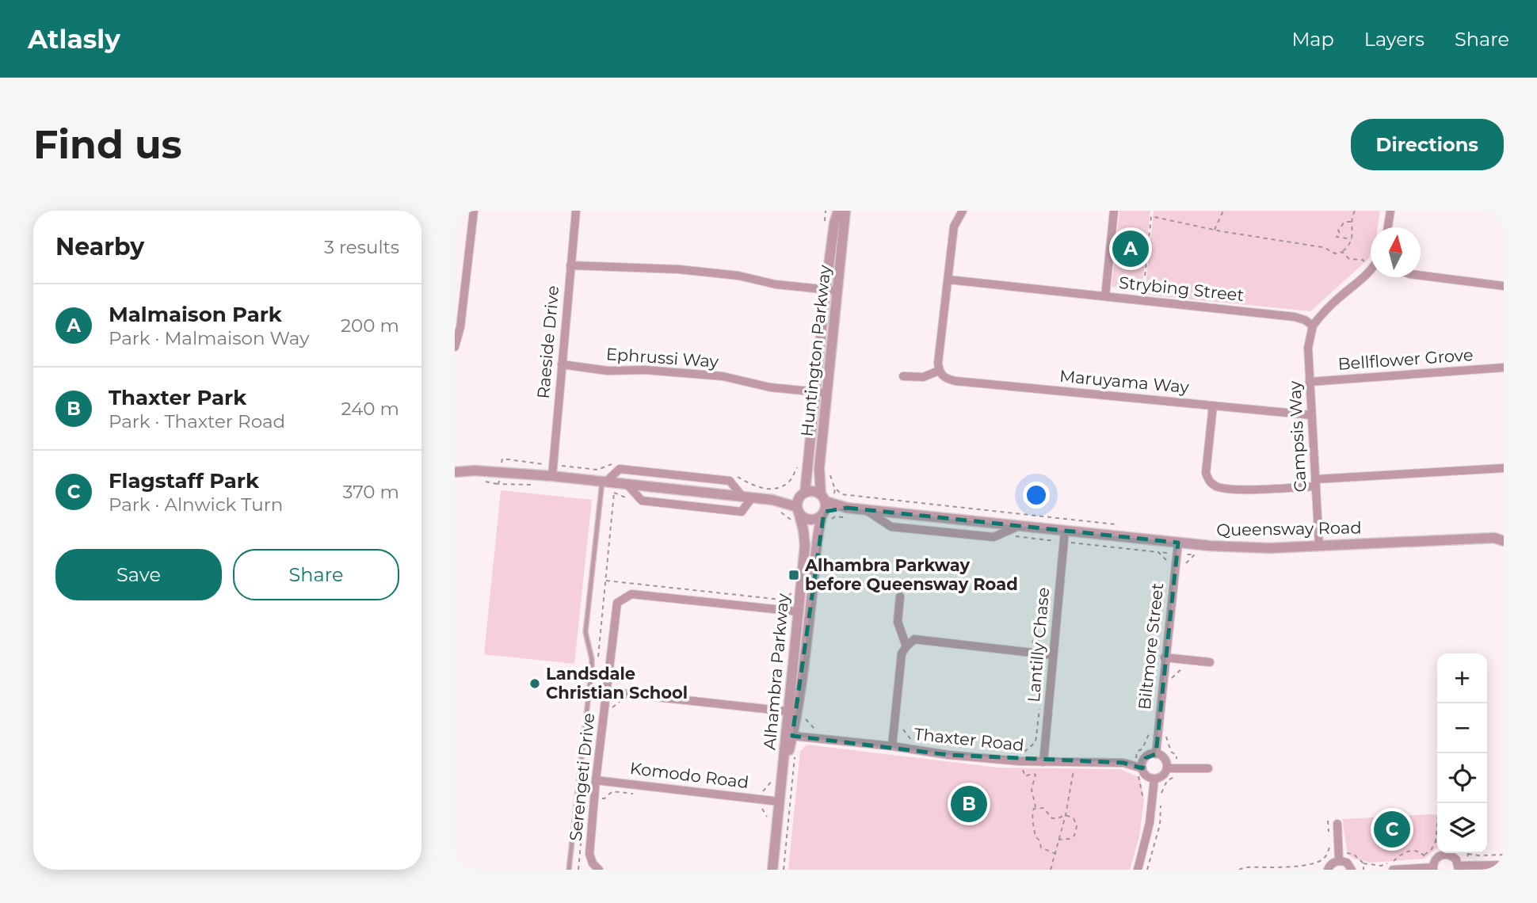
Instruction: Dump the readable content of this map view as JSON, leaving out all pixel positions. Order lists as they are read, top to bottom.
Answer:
{
  "streets": {
    "street": [
      "Strybing Street",
      "Raeside Drive",
      "Huntington Parkway",
      "Ephrussi Way",
      "Bellflower Grove",
      "Maruyama Way",
      "Campsis Way",
      "Queensway Road",
      "Lantilly Chase",
      "Biltmore Street",
      "Alhambra Parkway",
      "Thaxter Road",
      "Komodo Road",
      "Serengeti Drive"
    ]
  },
  "crossings": [
    ["Strybing Street", "Campsis Way"],
    ["Raeside Drive", "Ephrussi Way"],
    ["Huntington Parkway", "Ephrussi Way"],
    ["Huntington Parkway", "Queensway Road"],
    ["Huntington Parkway", "Alhambra Parkway"],
    ["Bellflower Grove", "Campsis Way"],
    ["Maruyama Way", "Campsis Way"],
    ["Campsis Way", "Queensway Road"],
    ["Queensway Road", "Lantilly Chase"],
    ["Queensway Road", "Biltmore Street"],
    ["Queensway Road", "Alhambra Parkway"],
    ["Lantilly Chase", "Thaxter Road"],
    ["Biltmore Street", "Thaxter Road"],
    ["Alhambra Parkway", "Thaxter Road"],
    ["Alhambra Parkway", "Komodo Road"],
    ["Alhambra Parkway", "Serengeti Drive"],
    ["Komodo Road", "Serengeti Drive"]
  ],
  "places": {
    "transit": ["Alhambra Parkway before Queensway Road"],
    "other": ["Landsdale Christian School"]
  },
  "north": "top",
  "page": {
    "header": "Atlasly",
    "nav": ["Map", "Layers", "Share"],
    "buttons": [
      "Directions",
      ["Save", "Share"]
    ],
    "title": "Find us",
    "heading": ["Nearby", "3 results"],
    "pins": ["A", "B", "C"],
    "list": [
      {
        "mark": "A",
        "name": "Malmaison Park",
        "note": "Park · Malmaison Way",
        "value": "200 m"
      },
      {
        "mark": "B",
        "name": "Thaxter Park",
        "note": "Park · Thaxter Road",
        "value": "240 m"
      },
      {
        "mark": "C",
        "name": "Flagstaff Park",
        "note": "Park · Alnwick Turn",
        "value": "370 m"
      }
    ],
    "map_buttons": ["+", "−"]
  }
}
